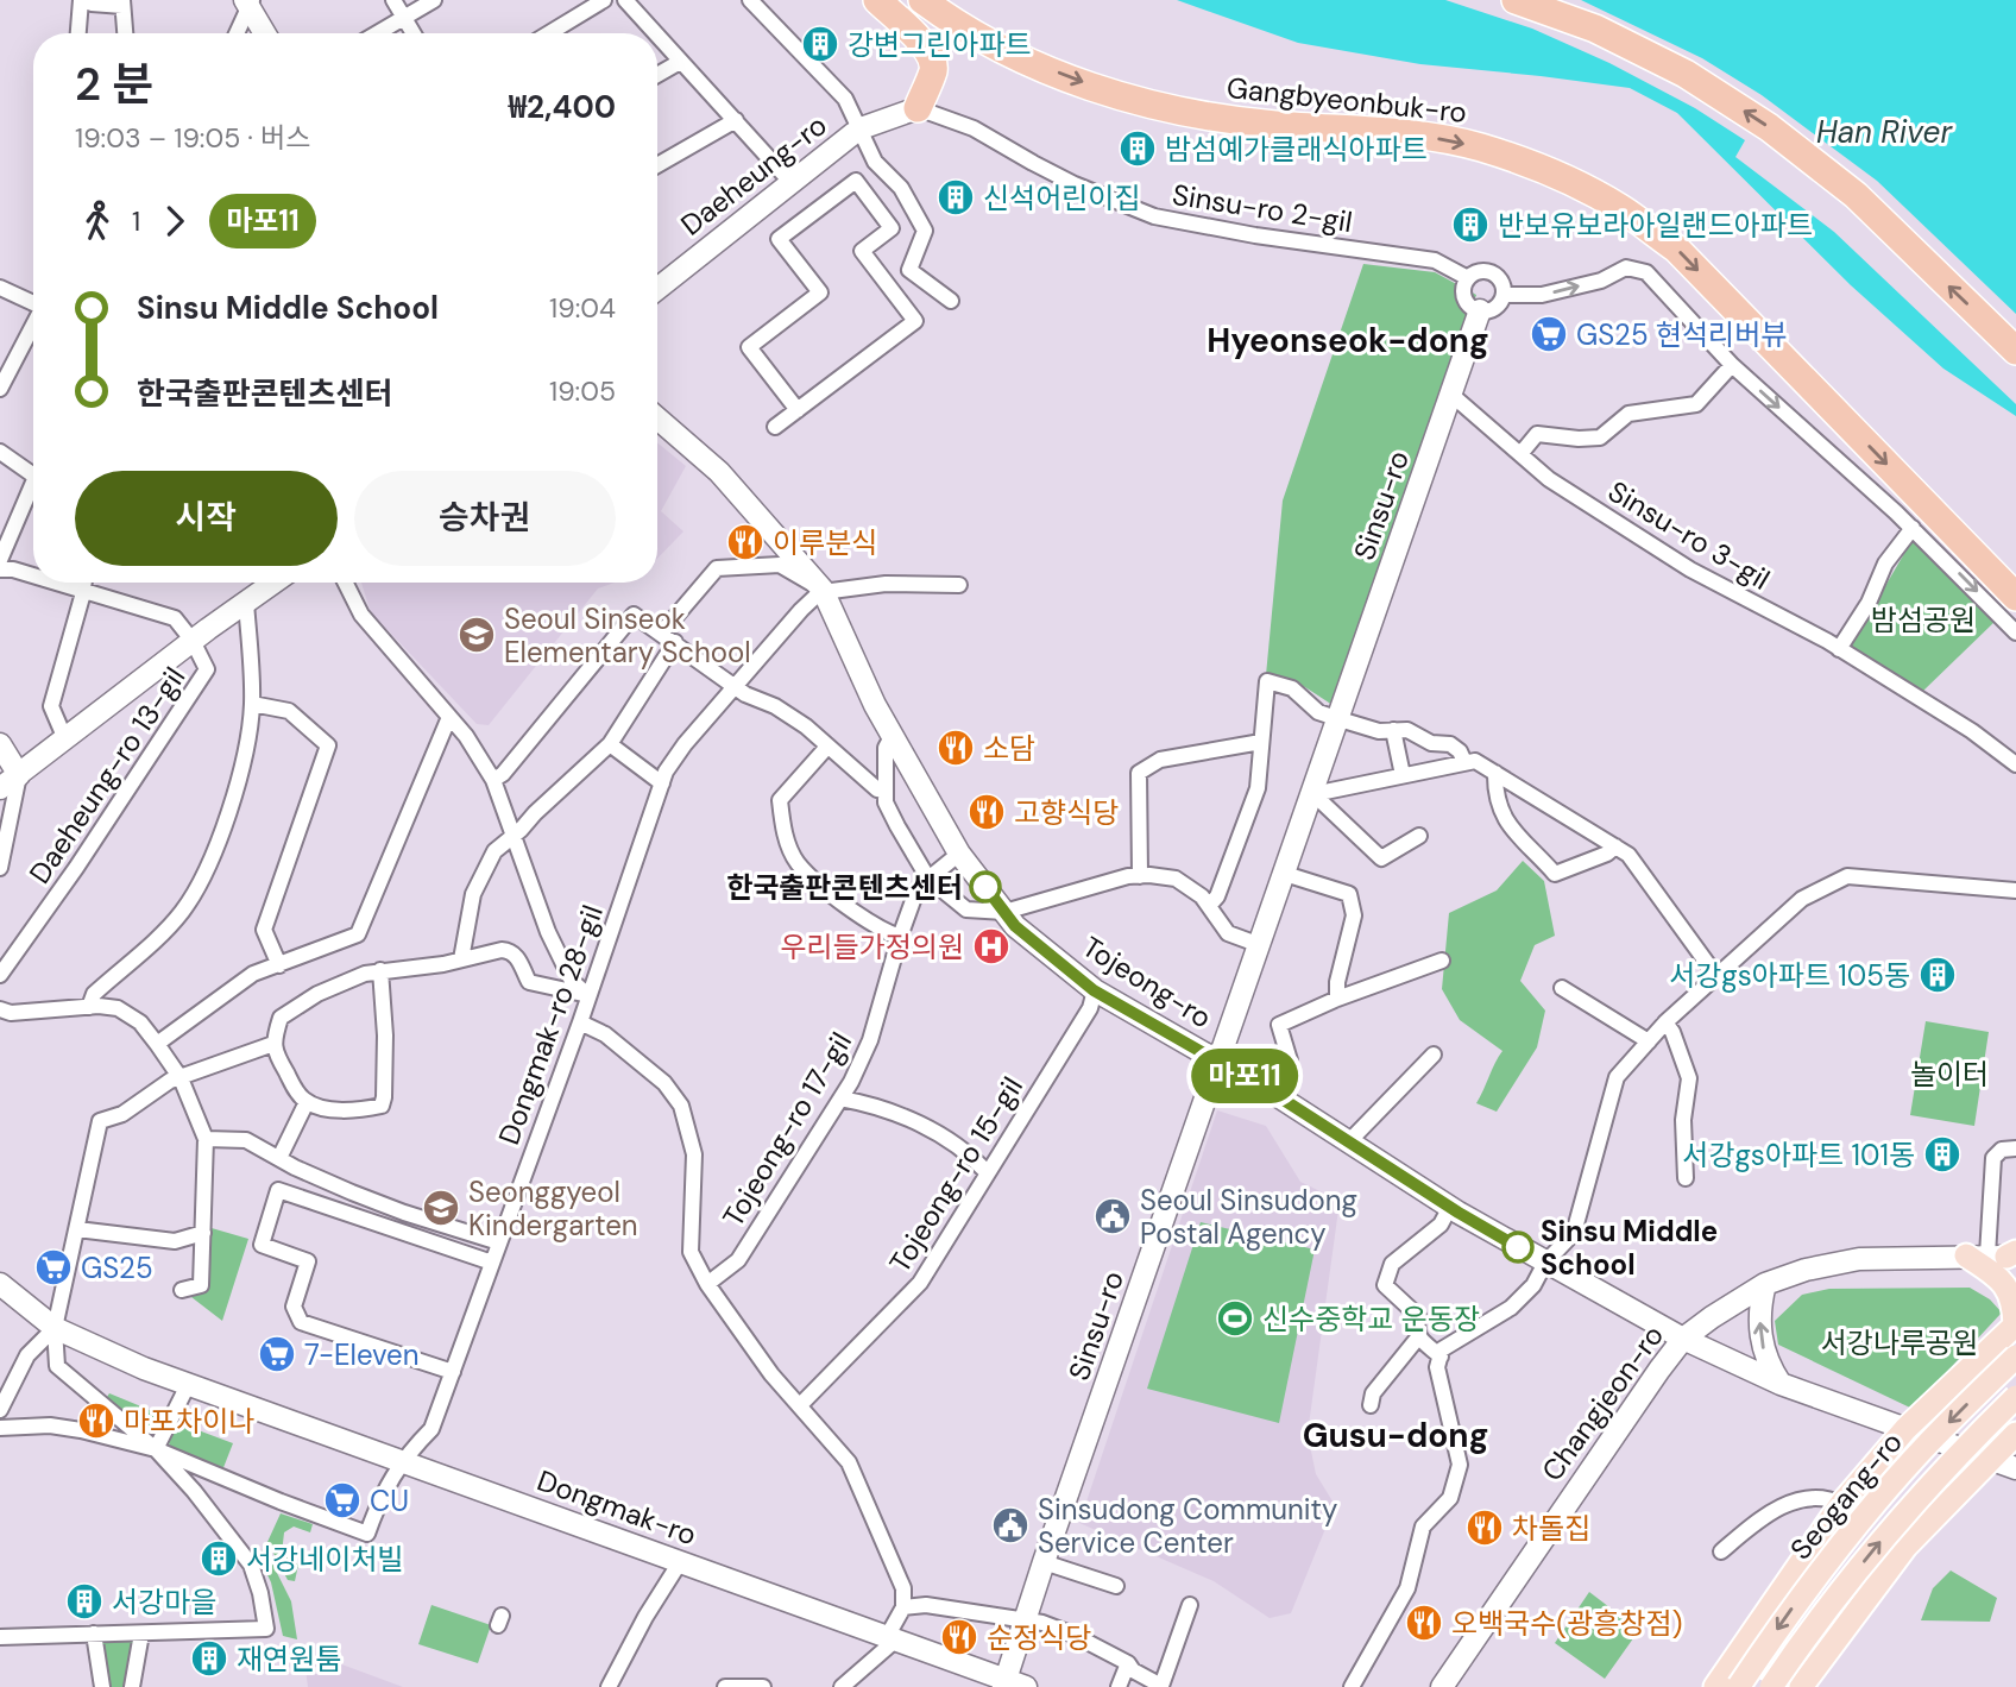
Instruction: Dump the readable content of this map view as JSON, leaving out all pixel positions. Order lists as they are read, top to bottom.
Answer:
{
  "streets": {
    "highway": ["Gangbyeonbuk-ro"],
    "main road": [
      "Daeheung-ro",
      "Sinsu-ro",
      "Tojeong-ro",
      "Changjeon-ro",
      "Seogang-ro",
      "Dongmak-ro"
    ],
    "street": [
      "Sinsu-ro 2-gil",
      "Sinsu-ro 3-gil",
      "Daeheung-ro 13-gil",
      "Dongmak-ro 28-gil",
      "Tojeong-ro 17-gil",
      "Tojeong-ro 15-gil"
    ]
  },
  "crossings": [
    ["Daeheung-ro", "Sinsu-ro 2-gil"],
    ["Sinsu-ro 2-gil", "Sinsu-ro"],
    ["Sinsu-ro", "Sinsu-ro 3-gil"],
    ["Sinsu-ro", "Tojeong-ro"],
    ["Sinsu-ro", "Dongmak-ro"],
    ["Tojeong-ro", "Dongmak-ro 28-gil"],
    ["Tojeong-ro", "Tojeong-ro 17-gil"],
    ["Tojeong-ro", "Tojeong-ro 15-gil"],
    ["Tojeong-ro", "Changjeon-ro"],
    ["Dongmak-ro 28-gil", "Dongmak-ro"]
  ],
  "districts": ["Hyeonseok-dong", "Gusu-dong"],
  "water": ["Han River"],
  "parks": ["밤섬공원", "놀이터", "서강나루공원"],
  "places": {
    "building": [
      "강변그린아파트",
      "밤섬예가클래식아파트",
      "신석어린이집",
      "반보유보라아일랜드아파트",
      "서강gs아파트 105동",
      "서강gs아파트 101동",
      "서강네이처빌",
      "서강마을",
      "재연원툼"
    ],
    "supermarket": [
      "GS25 현석리버뷰",
      "GS25",
      "7-Eleven",
      "CU"
    ],
    "restaurant": [
      "이루분식",
      "소담",
      "고향식당",
      "마포차이나",
      "차돌집",
      "오백국수(광흥창점)",
      "순정식당"
    ],
    "school or university": ["Seoul Sinseok Elementary School", "Seonggyeol Kindergarten"],
    "other": ["한국출판콘텐츠센터", "Sinsu Middle School"],
    "hospital": ["우리들가정의원"],
    "public building": ["Seoul Sinsudong Postal Agency", "Sinsudong Community Service Center"],
    "sports": ["신수중학교 운동장"]
  },
  "lines": ["bus line 마포11"],
  "page": {
    "on_map": "마포11",
    "heading": ["2 분", "19:03 – 19:05 · 버스", "₩2,400"],
    "legs": ["1", "마포11"],
    "list": [
      {
        "name": "Sinsu Middle School",
        "value": "19:04"
      },
      {
        "name": "한국출판콘텐츠센터",
        "value": "19:05"
      }
    ],
    "buttons": ["시작", "승차권"]
  }
}
